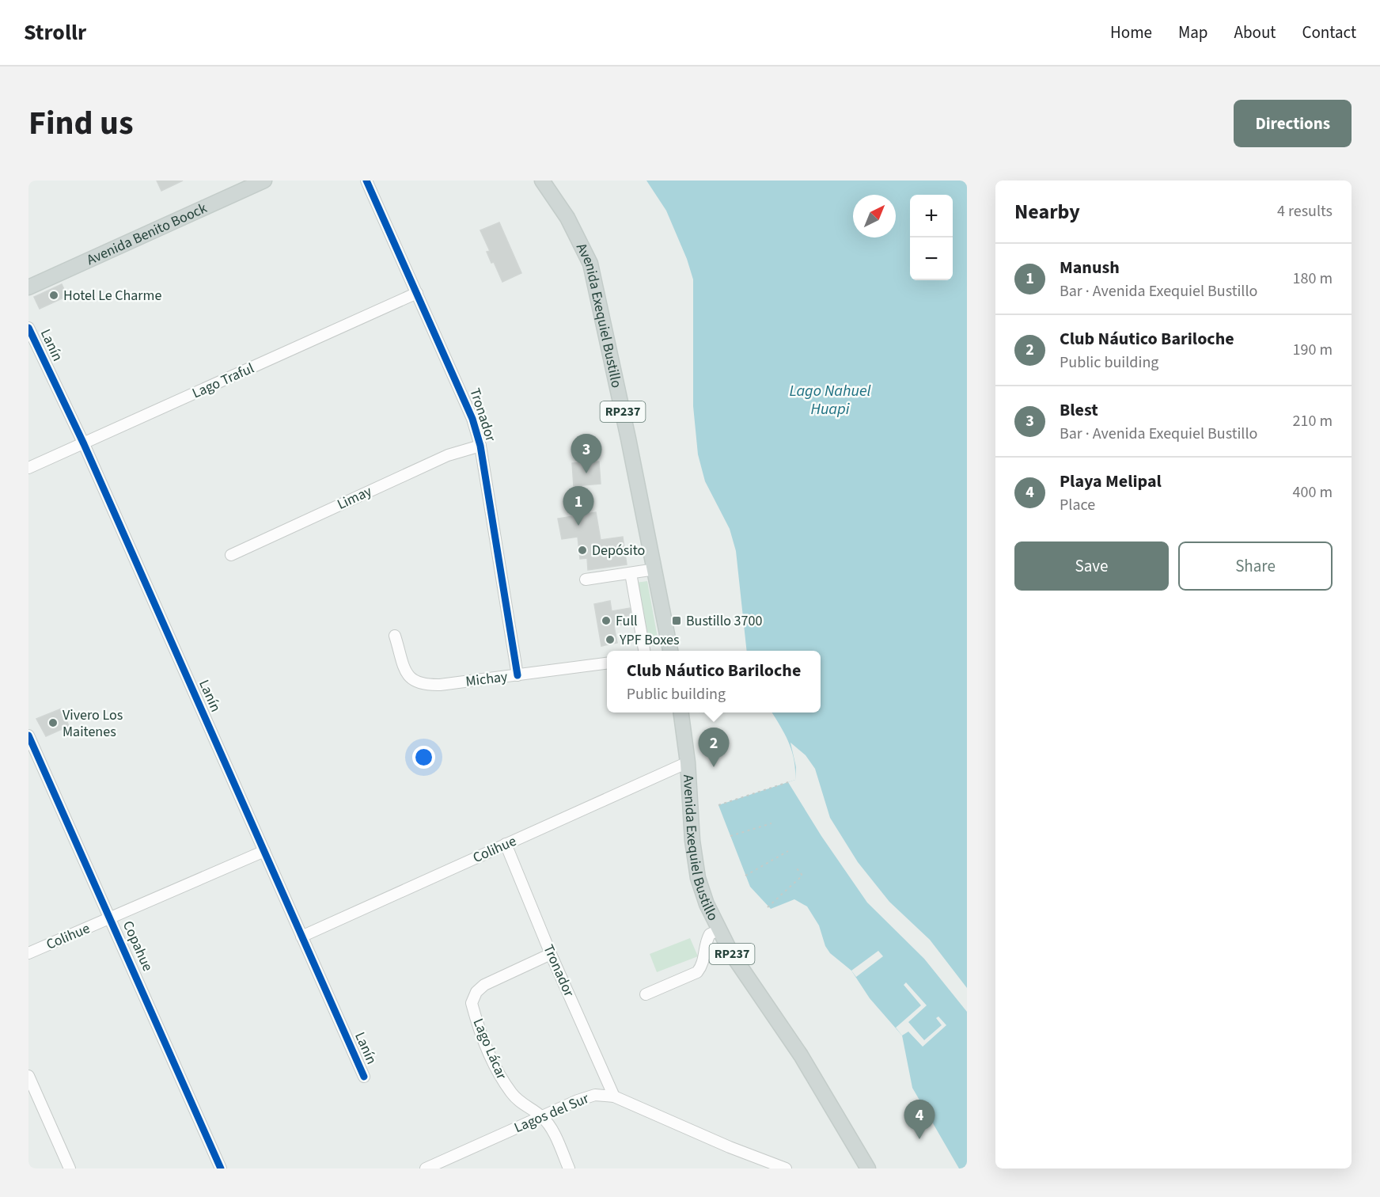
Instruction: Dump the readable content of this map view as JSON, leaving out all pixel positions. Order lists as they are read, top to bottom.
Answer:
{
  "streets": {
    "main road": ["Avenida Benito Boock", "Avenida Exequiel Bustillo", "RP237"],
    "street": [
      "Lanín",
      "Lago Traful",
      "Tronador",
      "Limay",
      "Michay",
      "Colihue",
      "Copahue",
      "Lago Lácar",
      "Lagos del Sur"
    ]
  },
  "crossings": [
    ["Avenida Exequiel Bustillo", "Colihue"],
    ["Lanín", "Lago Traful"],
    ["Lanín", "Colihue"],
    ["Lago Traful", "Tronador"],
    ["Tronador", "Limay"],
    ["Tronador", "Michay"],
    ["Tronador", "Colihue"],
    ["Tronador", "Lago Lácar"],
    ["Tronador", "Lagos del Sur"],
    ["Colihue", "Copahue"],
    ["Lago Lácar", "Lagos del Sur"]
  ],
  "water": ["Lago Nahuel Huapi"],
  "places": {
    "other": [
      "Hotel Le Charme",
      "Depósito",
      "Full",
      "YPF Boxes",
      "Vivero Los Maitenes"
    ],
    "transit": ["Bustillo 3700"]
  },
  "north": "top right",
  "page": {
    "header": "Strollr",
    "nav": [
      "Home",
      "Map",
      "About",
      "Contact"
    ],
    "title": "Find us",
    "buttons": [
      "Directions",
      ["Save", "Share"]
    ],
    "heading": ["Nearby", "4 results"],
    "map_buttons": ["+", "−"],
    "list": [
      {
        "mark": "1",
        "name": "Manush",
        "note": "Bar · Avenida Exequiel Bustillo",
        "value": "180 m"
      },
      {
        "mark": "2",
        "name": "Club Náutico Bariloche",
        "note": "Public building",
        "value": "190 m"
      },
      {
        "mark": "3",
        "name": "Blest",
        "note": "Bar · Avenida Exequiel Bustillo",
        "value": "210 m"
      },
      {
        "mark": "4",
        "name": "Playa Melipal",
        "note": "Place",
        "value": "400 m"
      }
    ],
    "pins": [
      "3",
      "1",
      "2",
      "4"
    ],
    "popup": ["Club Náutico Bariloche", "Public building"]
  }
}
